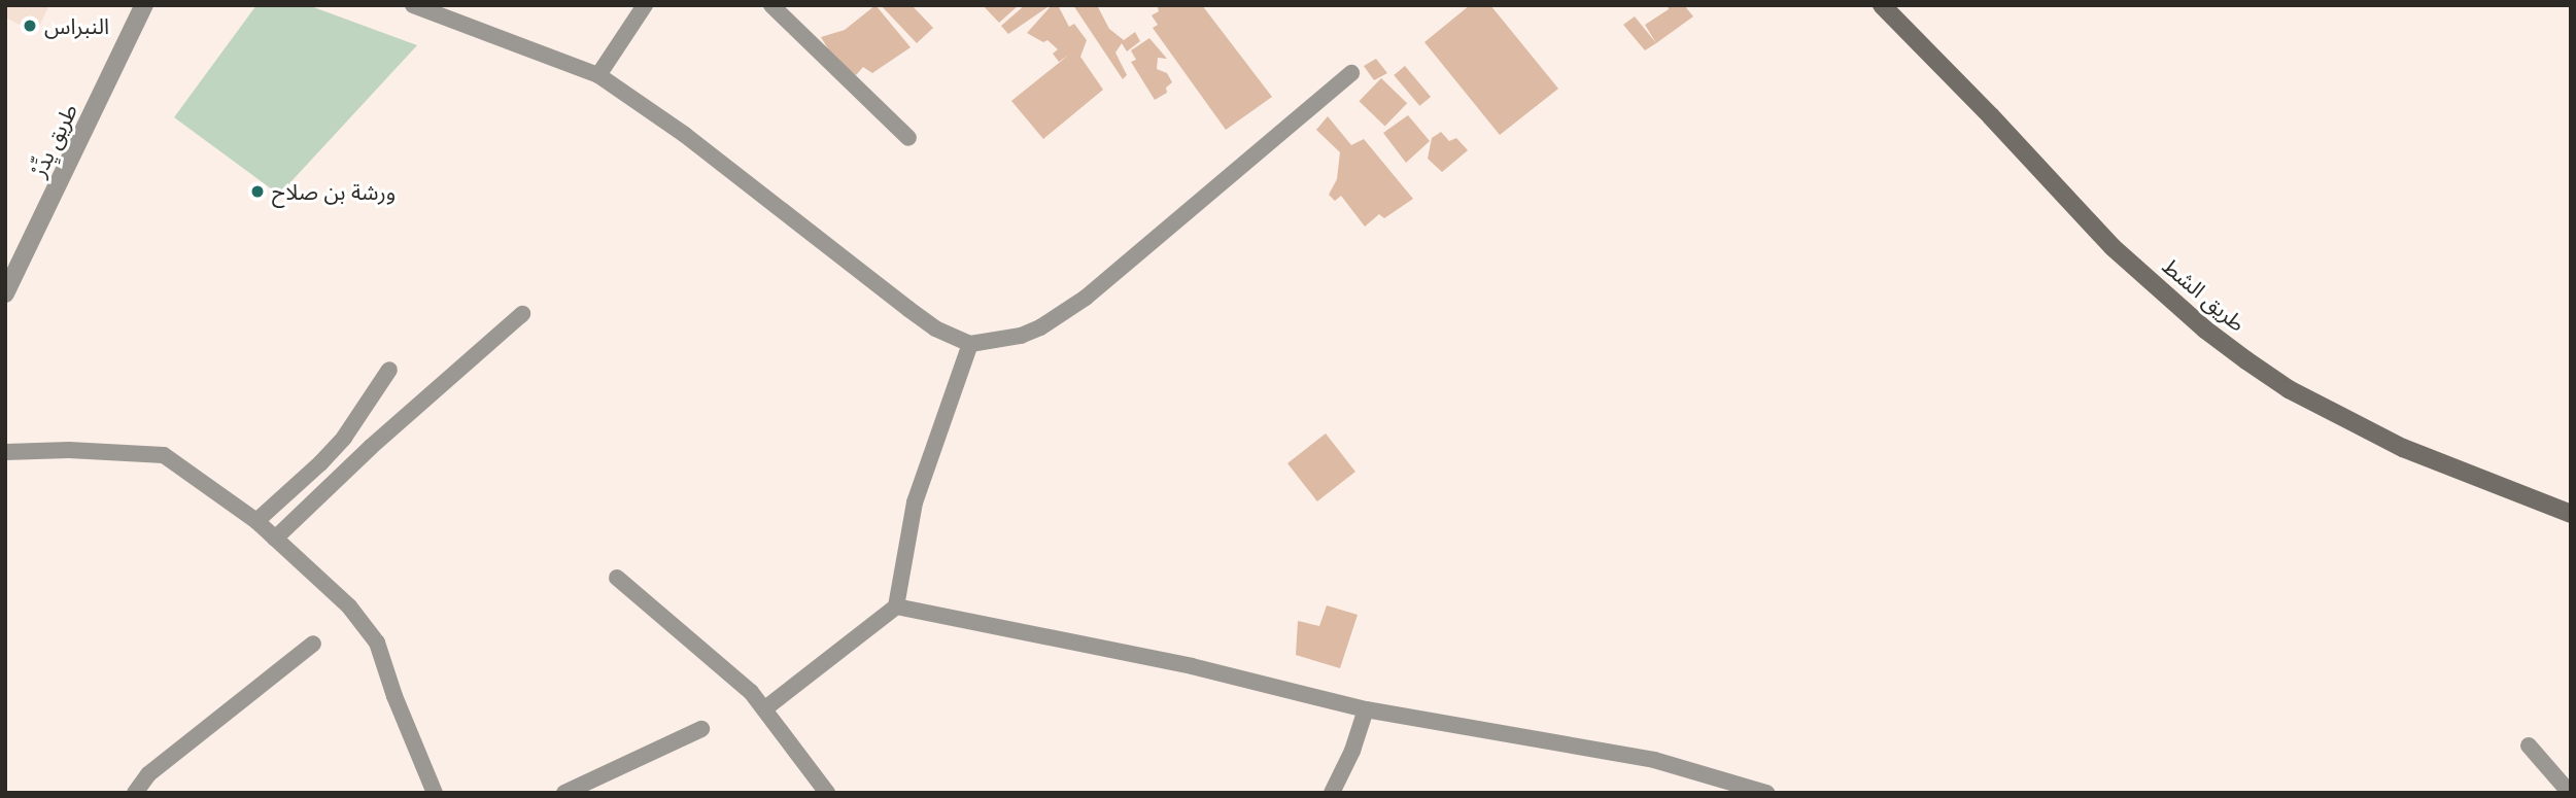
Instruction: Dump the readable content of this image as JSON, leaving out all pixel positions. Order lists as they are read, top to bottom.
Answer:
{
  "streets": {
    "main road": ["طريق الشط"],
    "street": ["طريق يِدِّرْ"]
  },
  "places": ["النبراس", "ورشة بن صلاح"]
}
